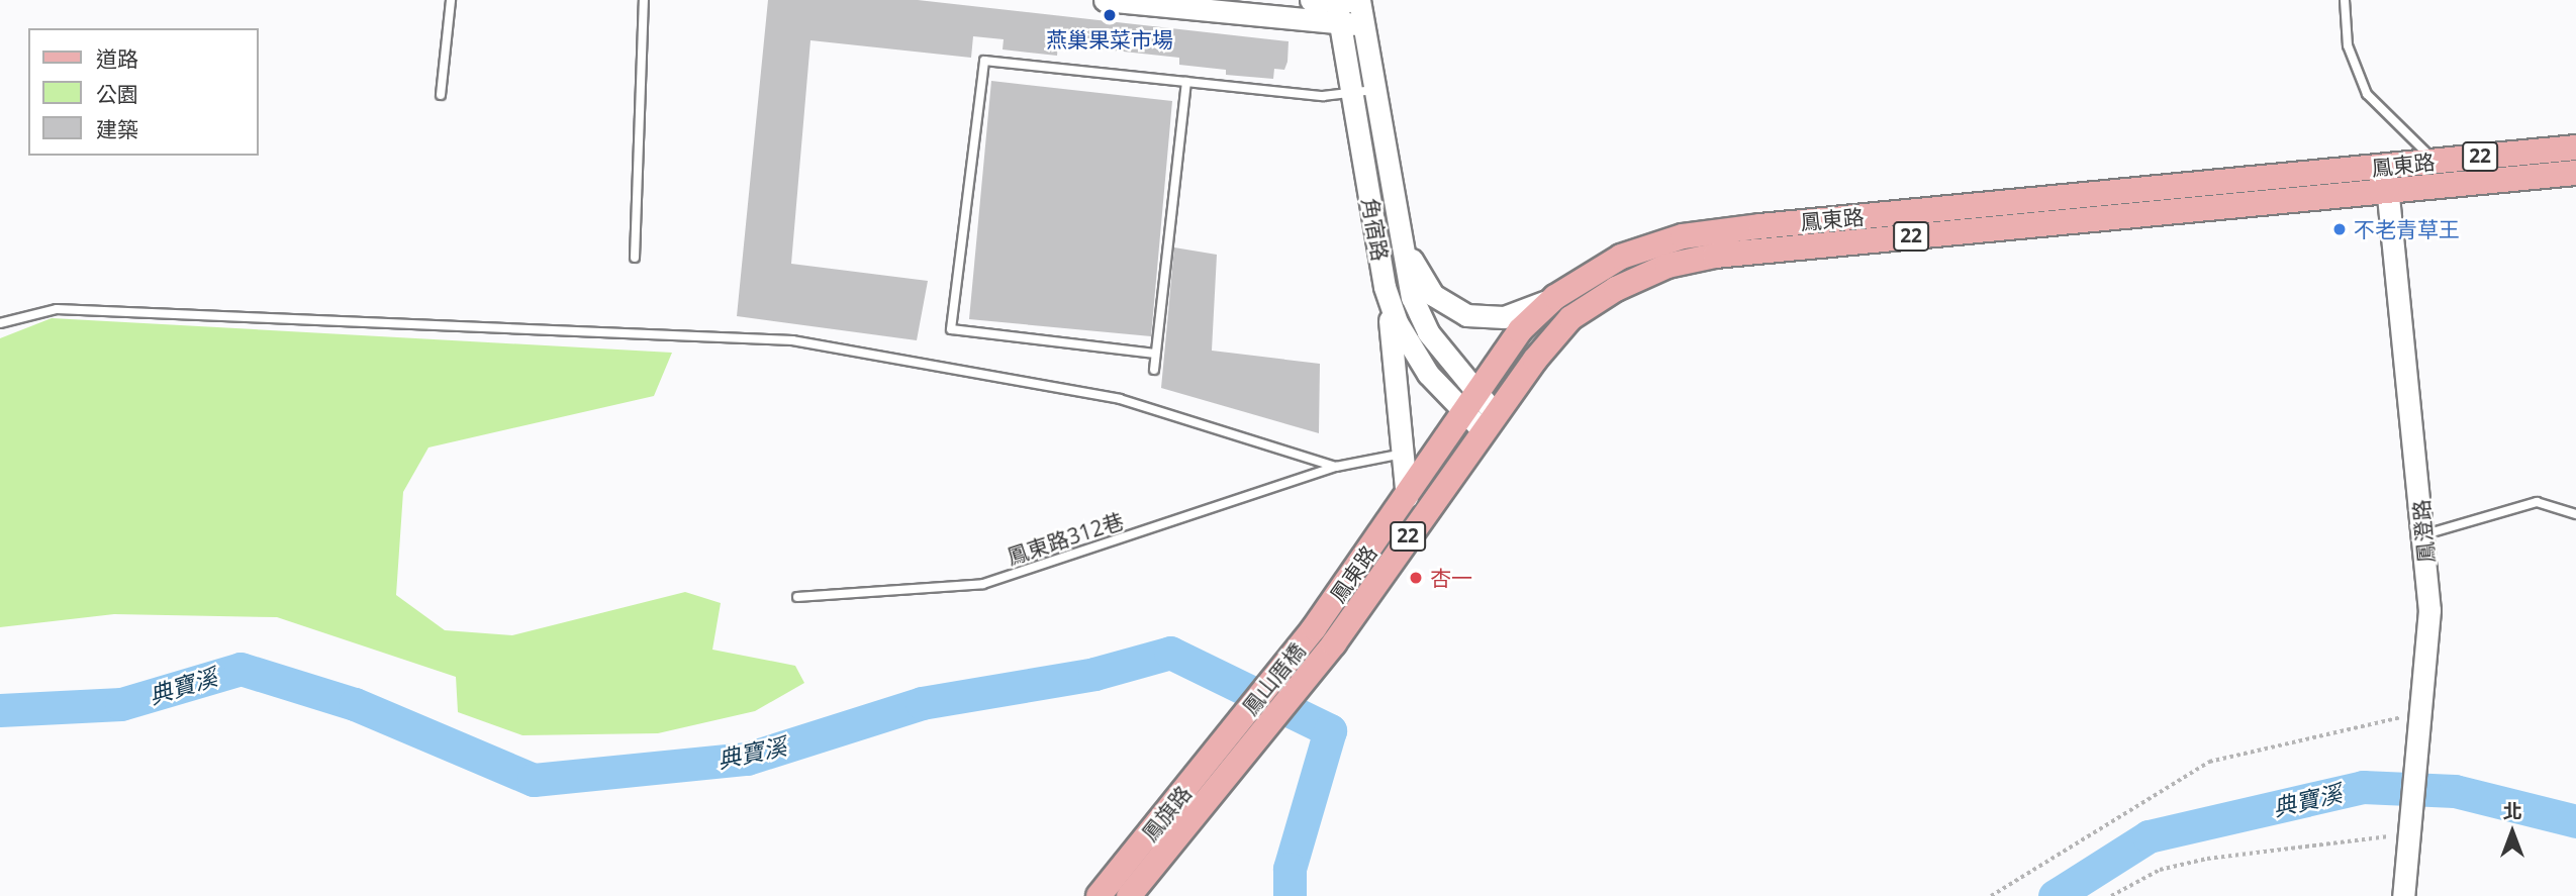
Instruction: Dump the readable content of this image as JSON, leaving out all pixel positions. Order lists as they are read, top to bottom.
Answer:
{
  "streets": {
    "main road": [
      "22",
      "鳳東路",
      "角宿路",
      "鳳澄路",
      "鳳山厝橋",
      "鳳旗路"
    ],
    "lane": ["鳳東路312巷"]
  },
  "crossings": [
    ["鳳東路", "角宿路"],
    ["鳳東路", "鳳澄路"],
    ["鳳東路", "鳳山厝橋"],
    ["鳳山厝橋", "鳳旗路"]
  ],
  "water": ["典寶溪"],
  "places": ["燕巢果菜市場", "不老青草王", "杏一"],
  "legend": ["道路", "公園", "建築"],
  "north": "top"
}
